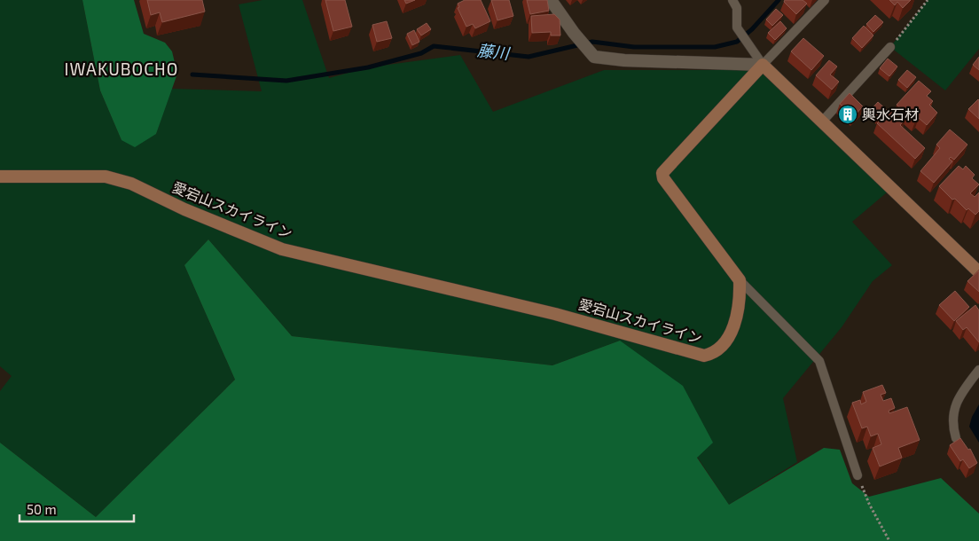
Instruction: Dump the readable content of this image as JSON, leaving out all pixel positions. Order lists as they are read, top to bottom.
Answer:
{
  "streets": {
    "main road": ["愛宕山スカイライン"]
  },
  "districts": ["IWAKUBOCHO"],
  "water": ["藤川"],
  "places": {
    "building": ["輿水石材"]
  },
  "scale_bar": "50 m"
}
